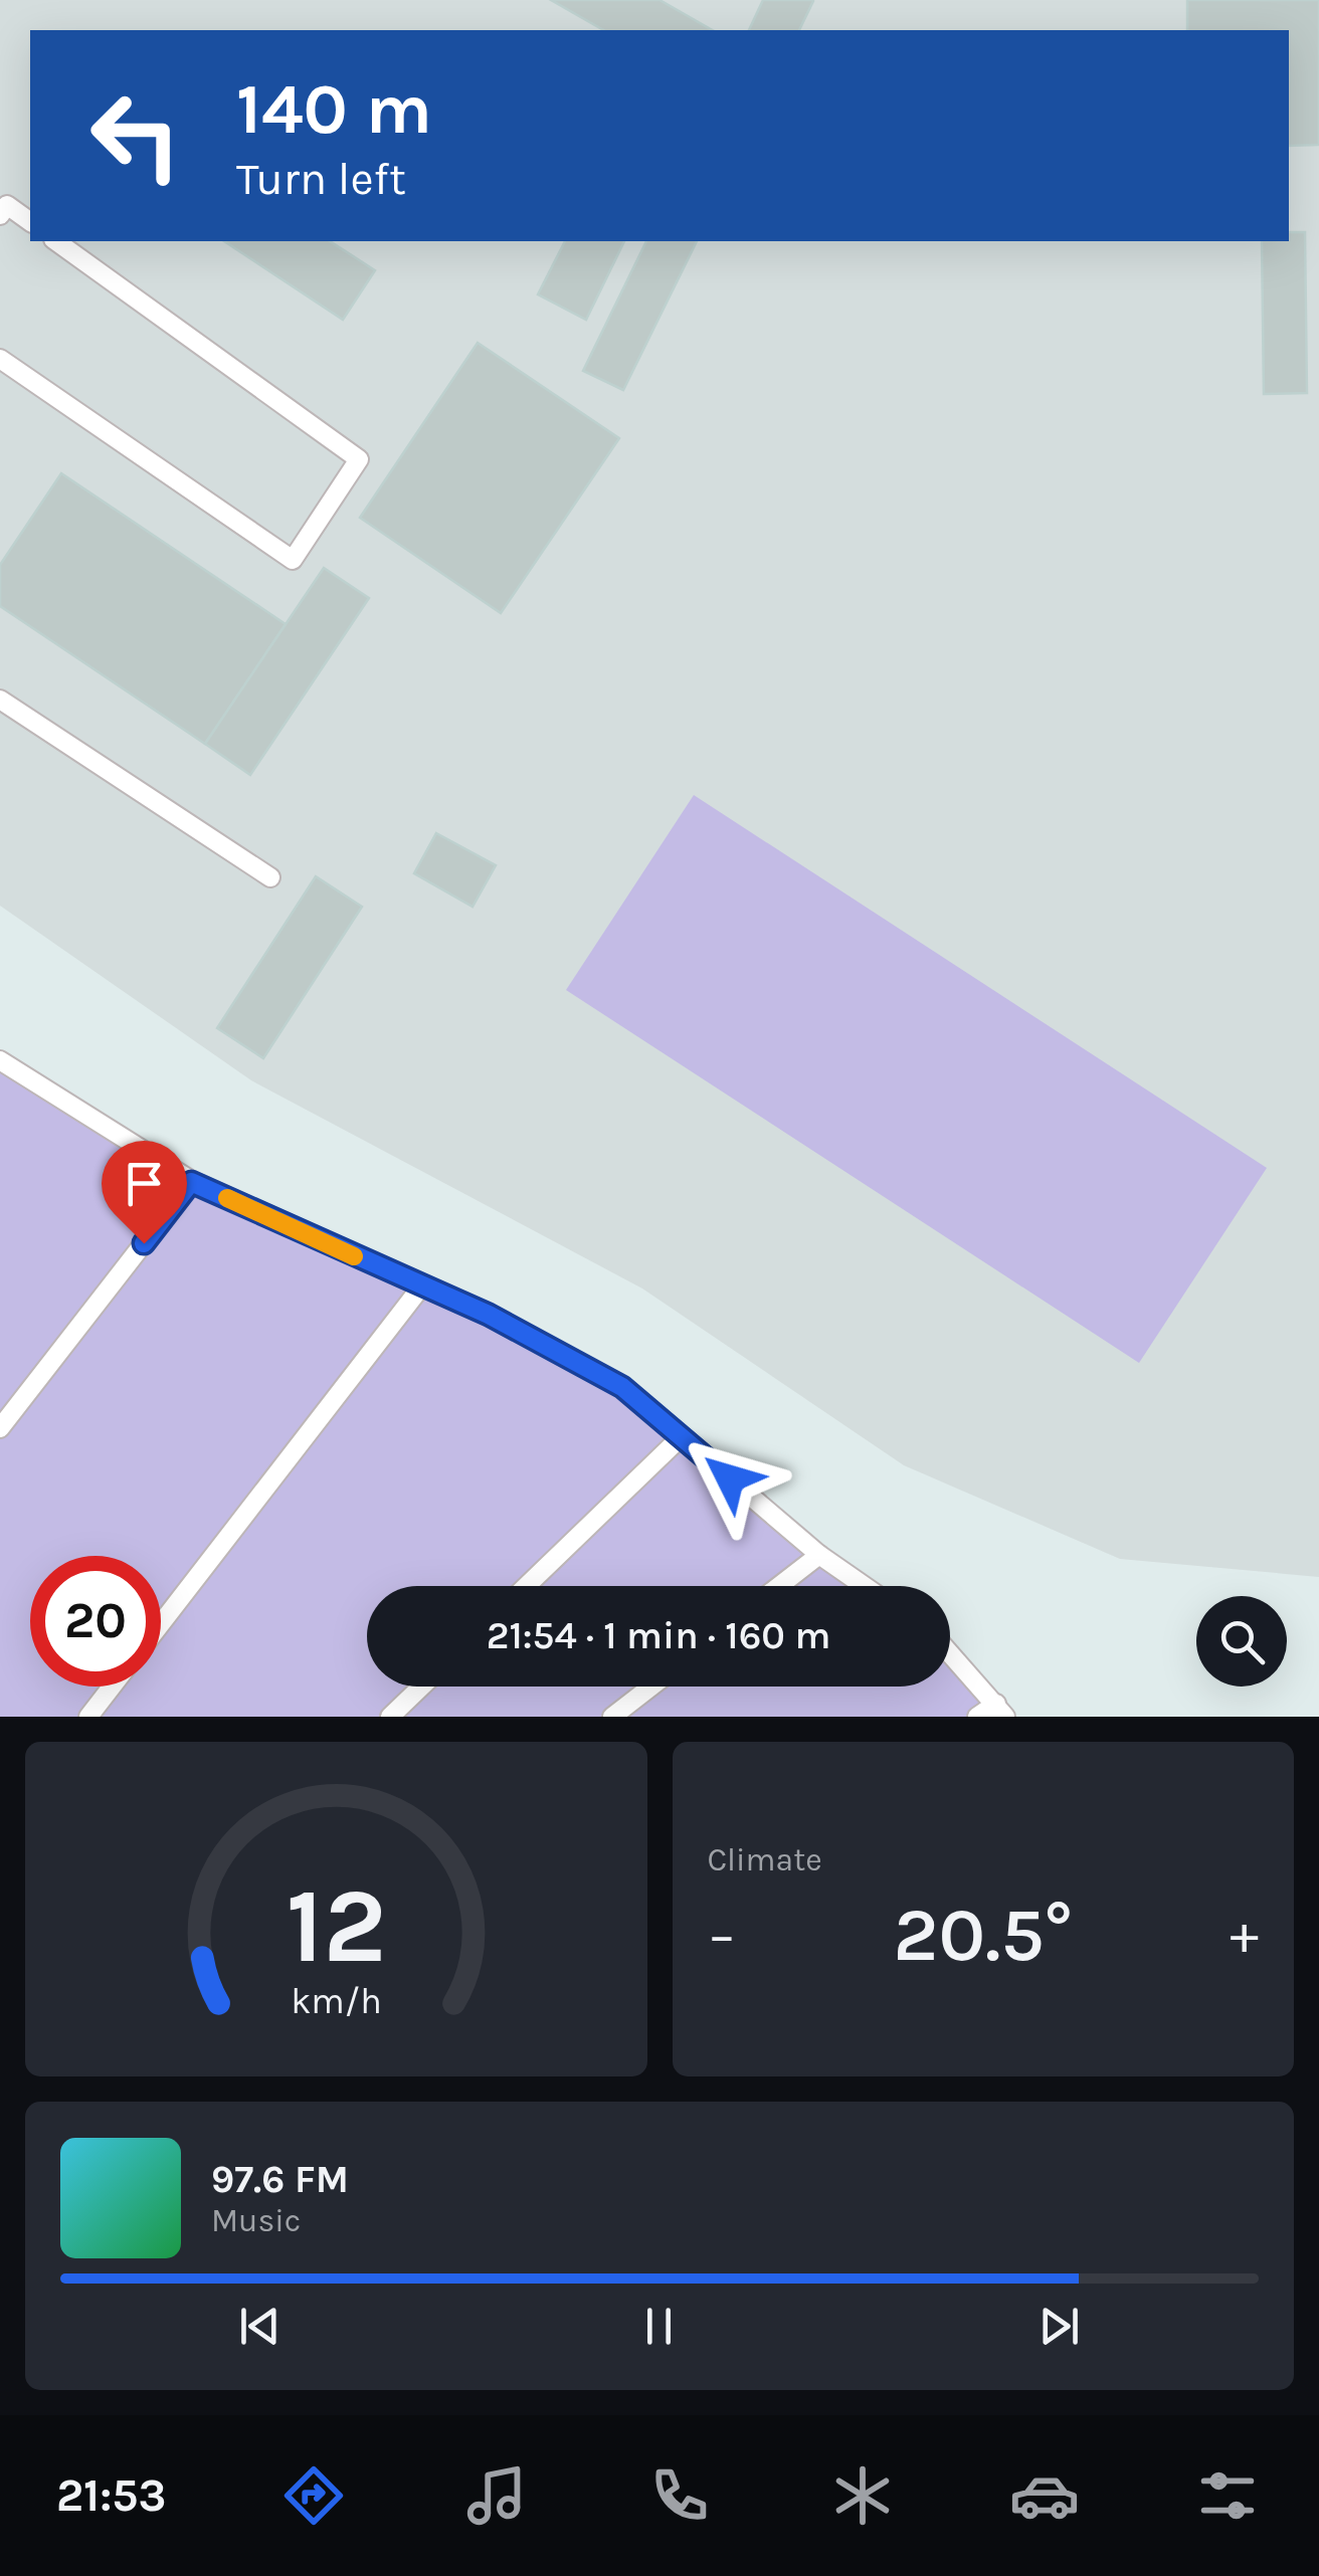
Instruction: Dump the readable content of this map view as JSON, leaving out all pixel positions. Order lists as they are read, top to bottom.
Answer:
{
  "page": {
    "turn": ["140 m", "Turn left"],
    "limit": "20",
    "trip": "21:54 · 1 min · 160 m",
    "tile": "Climate",
    "heat": ["−", "20.5°", "+"],
    "song": ["97.6 FM", "Music"],
    "tabs": "21:53",
    "gauge": ["12", "km/h"]
  }
}
